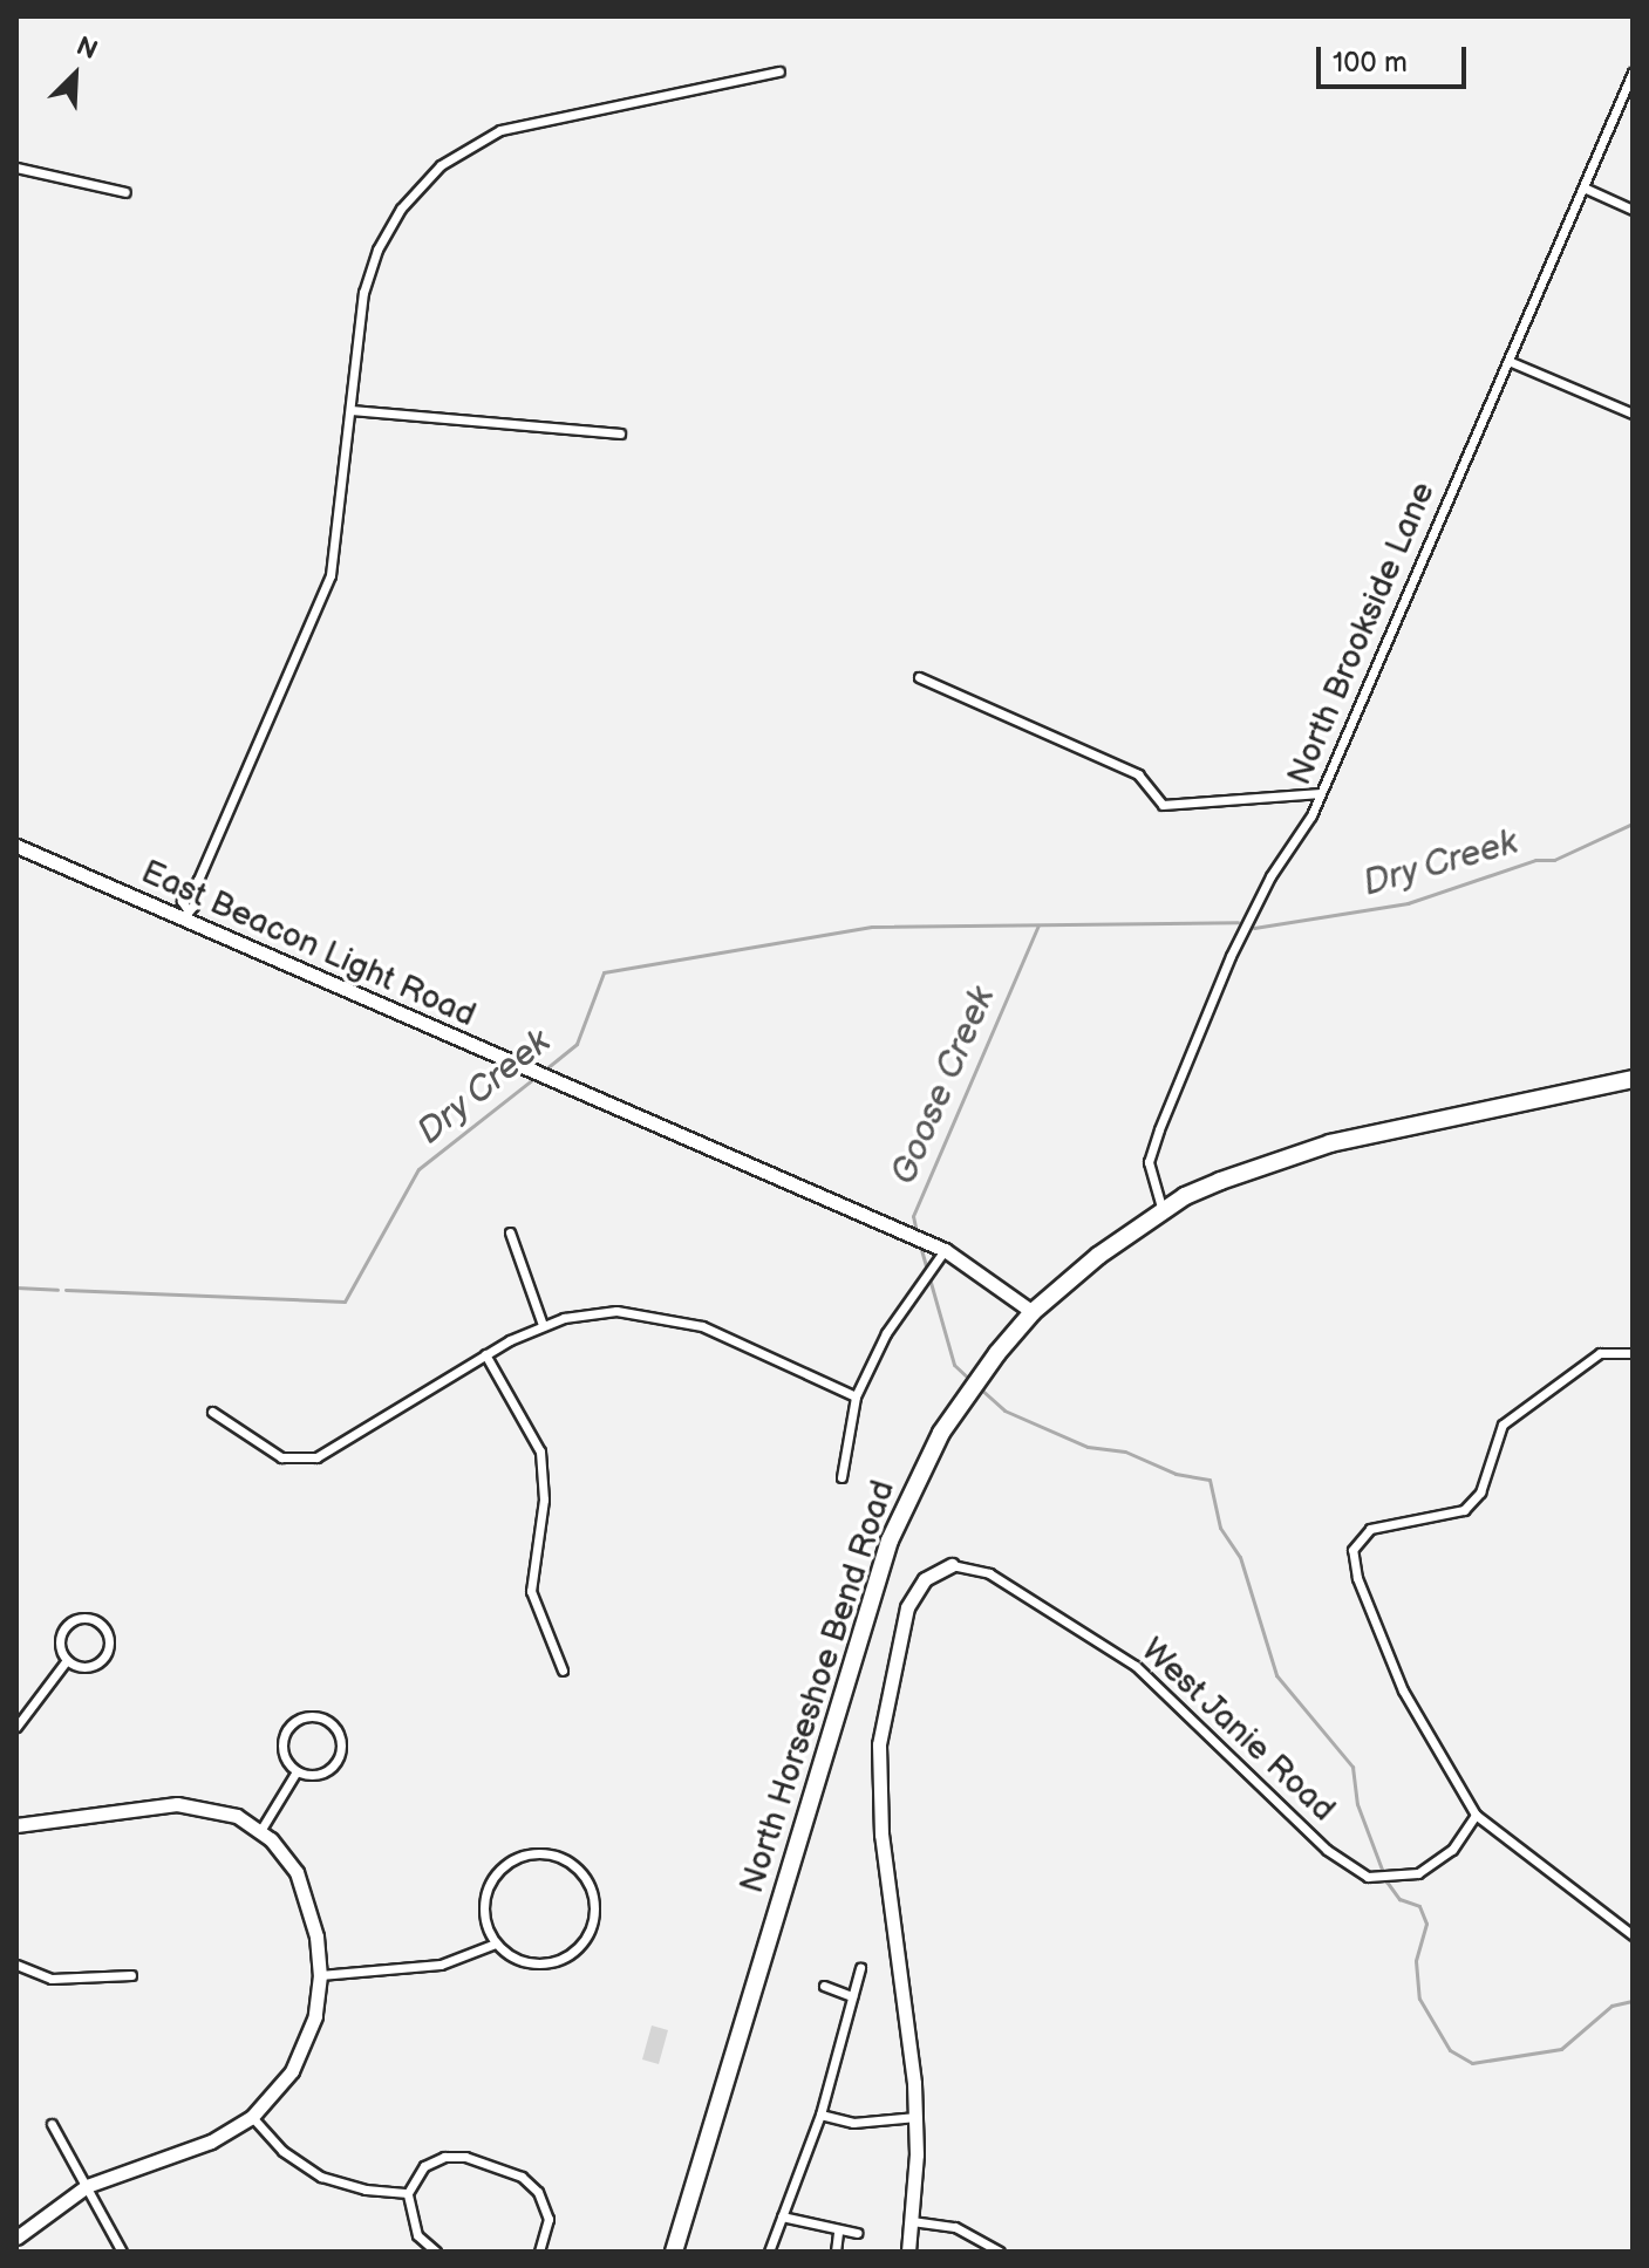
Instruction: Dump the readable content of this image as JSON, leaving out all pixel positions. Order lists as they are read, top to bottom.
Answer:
{
  "streets": {
    "highway": ["North Horseshoe Bend Road"],
    "street": ["North Brookside Lane", "East Beacon Light Road", "West Janie Road"]
  },
  "crossings": [
    ["North Brookside Lane", "North Horseshoe Bend Road"],
    ["East Beacon Light Road", "North Horseshoe Bend Road"],
    ["North Horseshoe Bend Road", "West Janie Road"]
  ],
  "water": ["Dry Creek", "Goose Creek"],
  "scale_bar": "100 m",
  "north": "top right"
}
